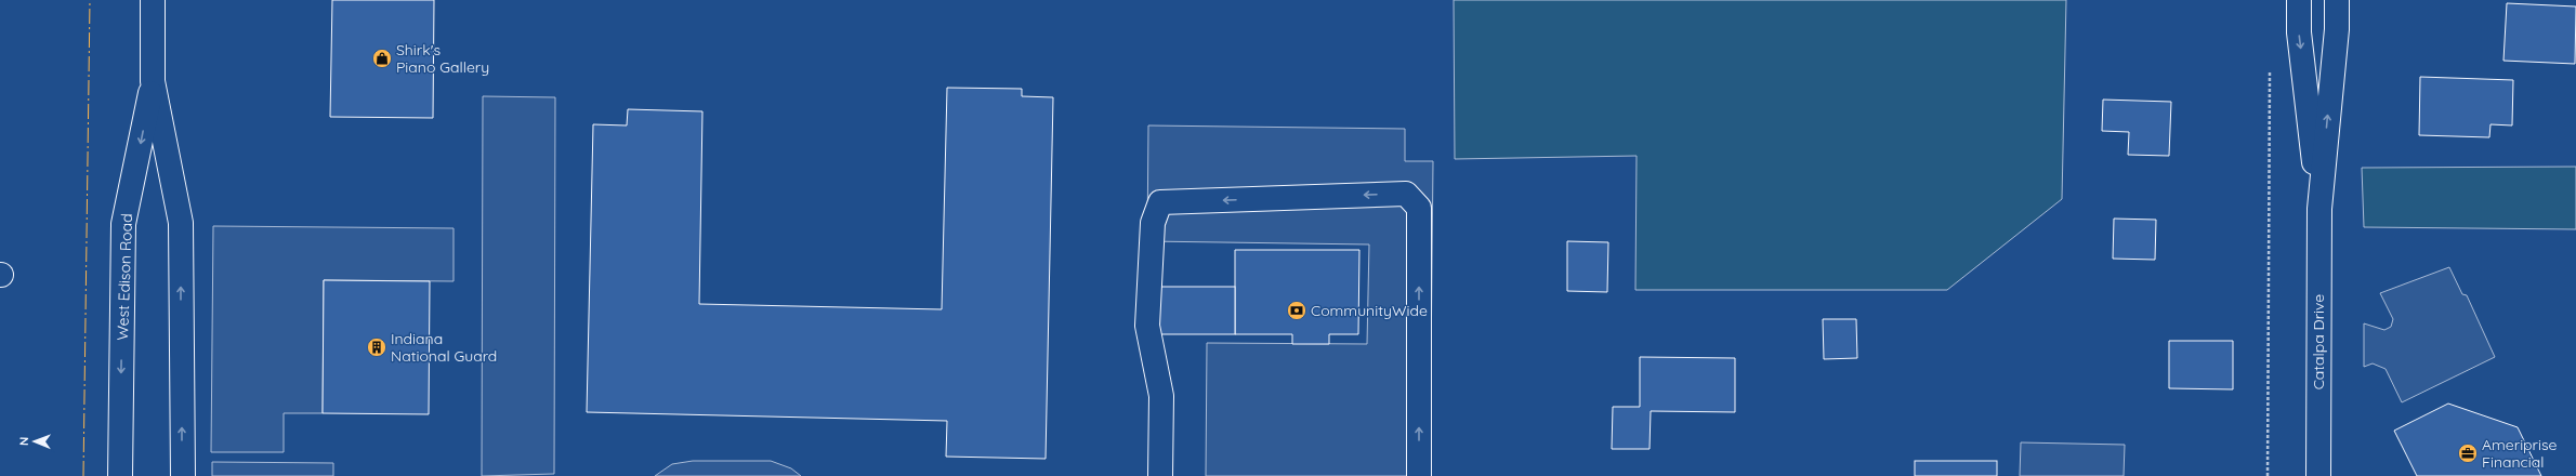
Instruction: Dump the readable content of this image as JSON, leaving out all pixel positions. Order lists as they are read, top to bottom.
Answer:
{
  "streets": {
    "main road": ["West Edison Road", "Catalpa Drive"]
  },
  "places": {
    "shop": ["Shirk's Piano Gallery"],
    "bank": ["CommunityWide"],
    "building": ["Indiana National Guard"],
    "office": ["Ameriprise Financial"]
  },
  "north": "left"
}
